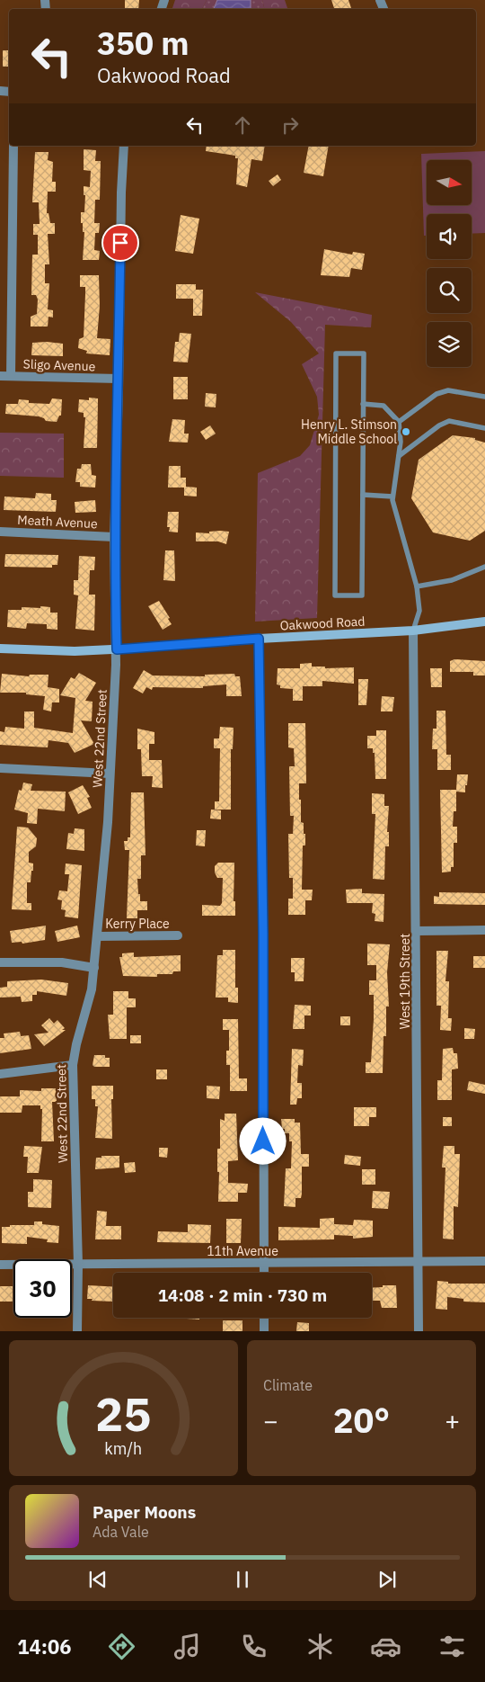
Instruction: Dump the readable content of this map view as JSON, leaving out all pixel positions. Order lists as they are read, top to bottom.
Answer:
{
  "streets": {
    "main road": ["Oakwood Road"],
    "street": [
      "Sligo Avenue",
      "Meath Avenue",
      "West 22nd Street",
      "Kerry Place",
      "West 19th Street",
      "11th Avenue"
    ]
  },
  "crossings": [
    ["Sligo Avenue", "West 22nd Street"],
    ["Meath Avenue", "West 22nd Street"],
    ["Oakwood Road", "West 22nd Street"],
    ["Oakwood Road", "West 19th Street"],
    ["West 22nd Street", "Kerry Place"],
    ["West 22nd Street", "11th Avenue"],
    ["West 19th Street", "11th Avenue"]
  ],
  "places": ["Henry L. Stimson Middle School"],
  "north": "right",
  "page": {
    "turn": ["350 m", "Oakwood Road"],
    "limit": "30",
    "trip": "14:08 · 2 min · 730 m",
    "tile": "Climate",
    "heat": ["−", "20°", "+"],
    "song": ["Paper Moons", "Ada Vale"],
    "tabs": "14:06",
    "gauge": ["25", "km/h"]
  }
}
